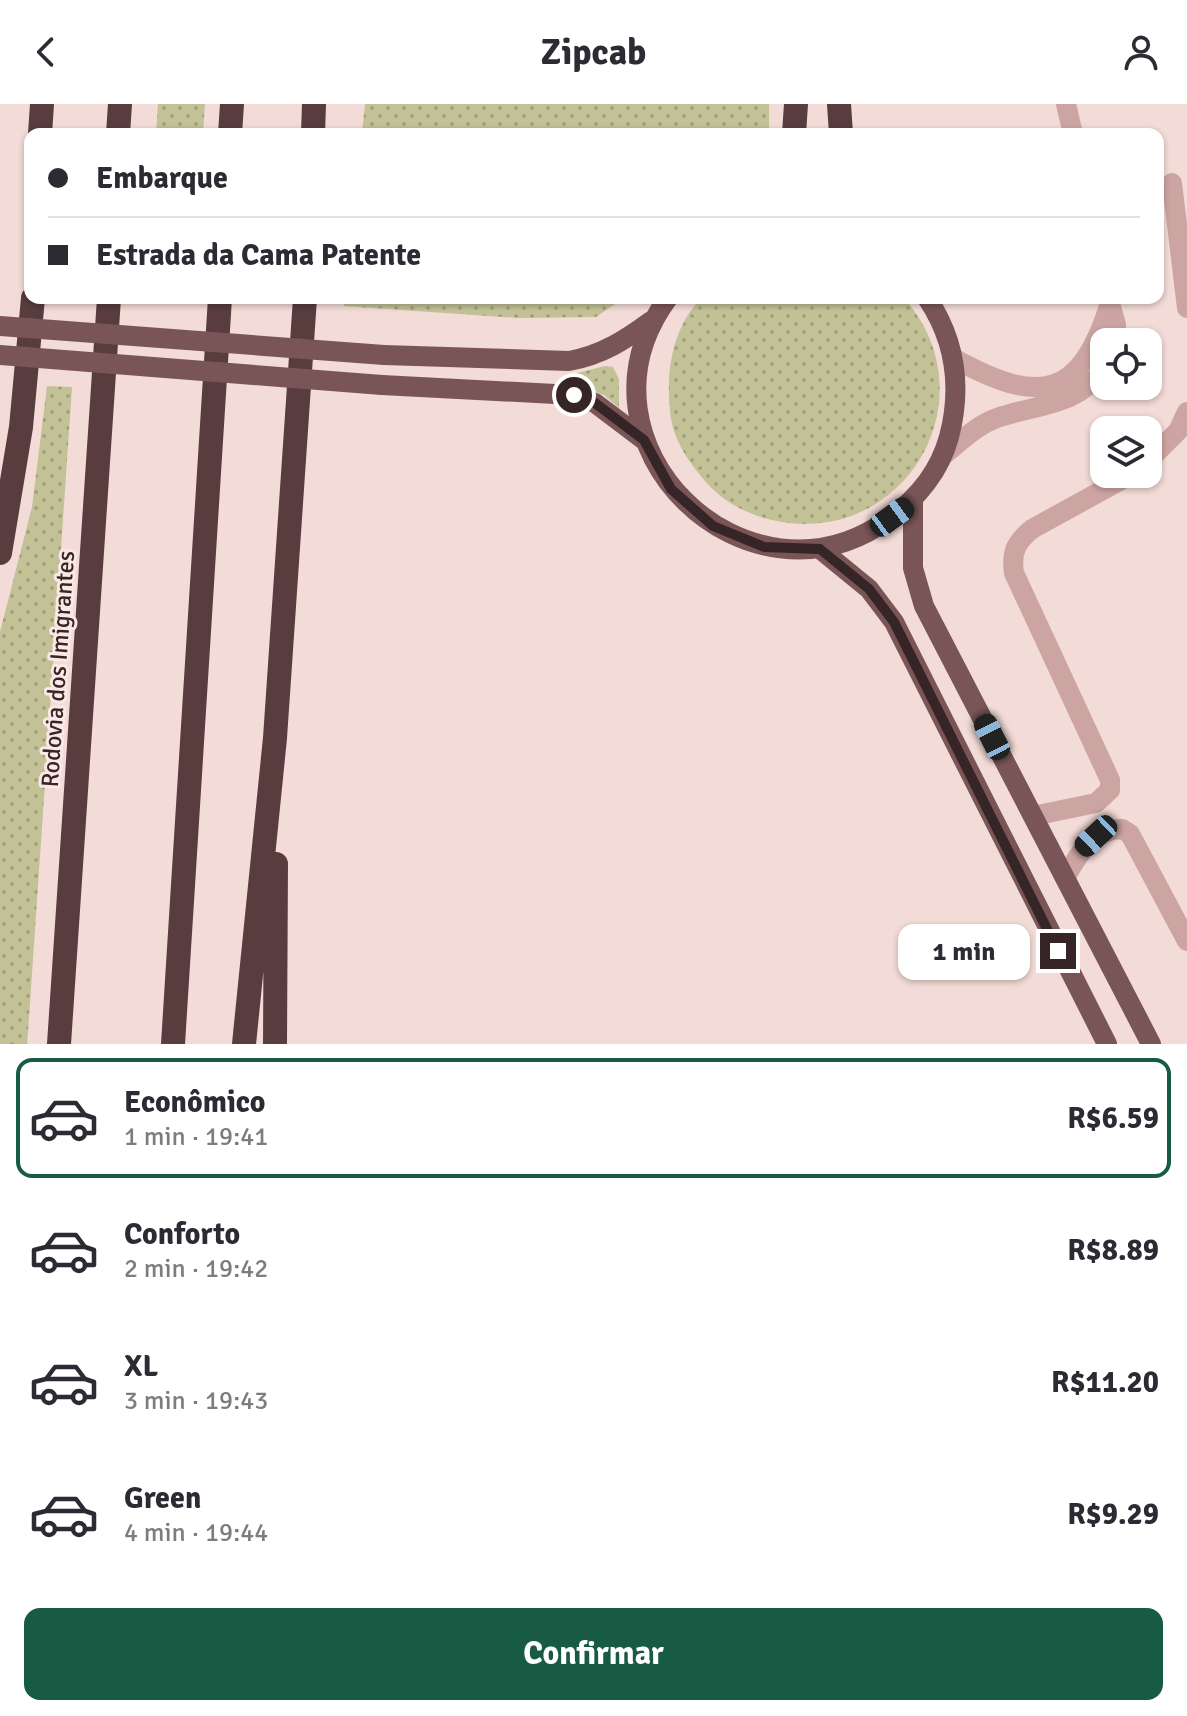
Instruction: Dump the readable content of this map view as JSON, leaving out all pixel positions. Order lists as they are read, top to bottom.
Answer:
{
  "streets": {
    "highway": ["Rodovia dos Imigrantes"]
  },
  "page": {
    "header": "Zipcab",
    "banner": ["Embarque", "Estrada da Cama Patente"],
    "bubble": "1 min",
    "list": [
      {
        "name": "Econômico",
        "note": "1 min · 19:41",
        "value": "R$6.59"
      },
      {
        "name": "Conforto",
        "note": "2 min · 19:42",
        "value": "R$8.89"
      },
      {
        "name": "XL",
        "note": "3 min · 19:43",
        "value": "R$11.20"
      },
      {
        "name": "Green",
        "note": "4 min · 19:44",
        "value": "R$9.29"
      }
    ],
    "buttons": "Confirmar"
  }
}
